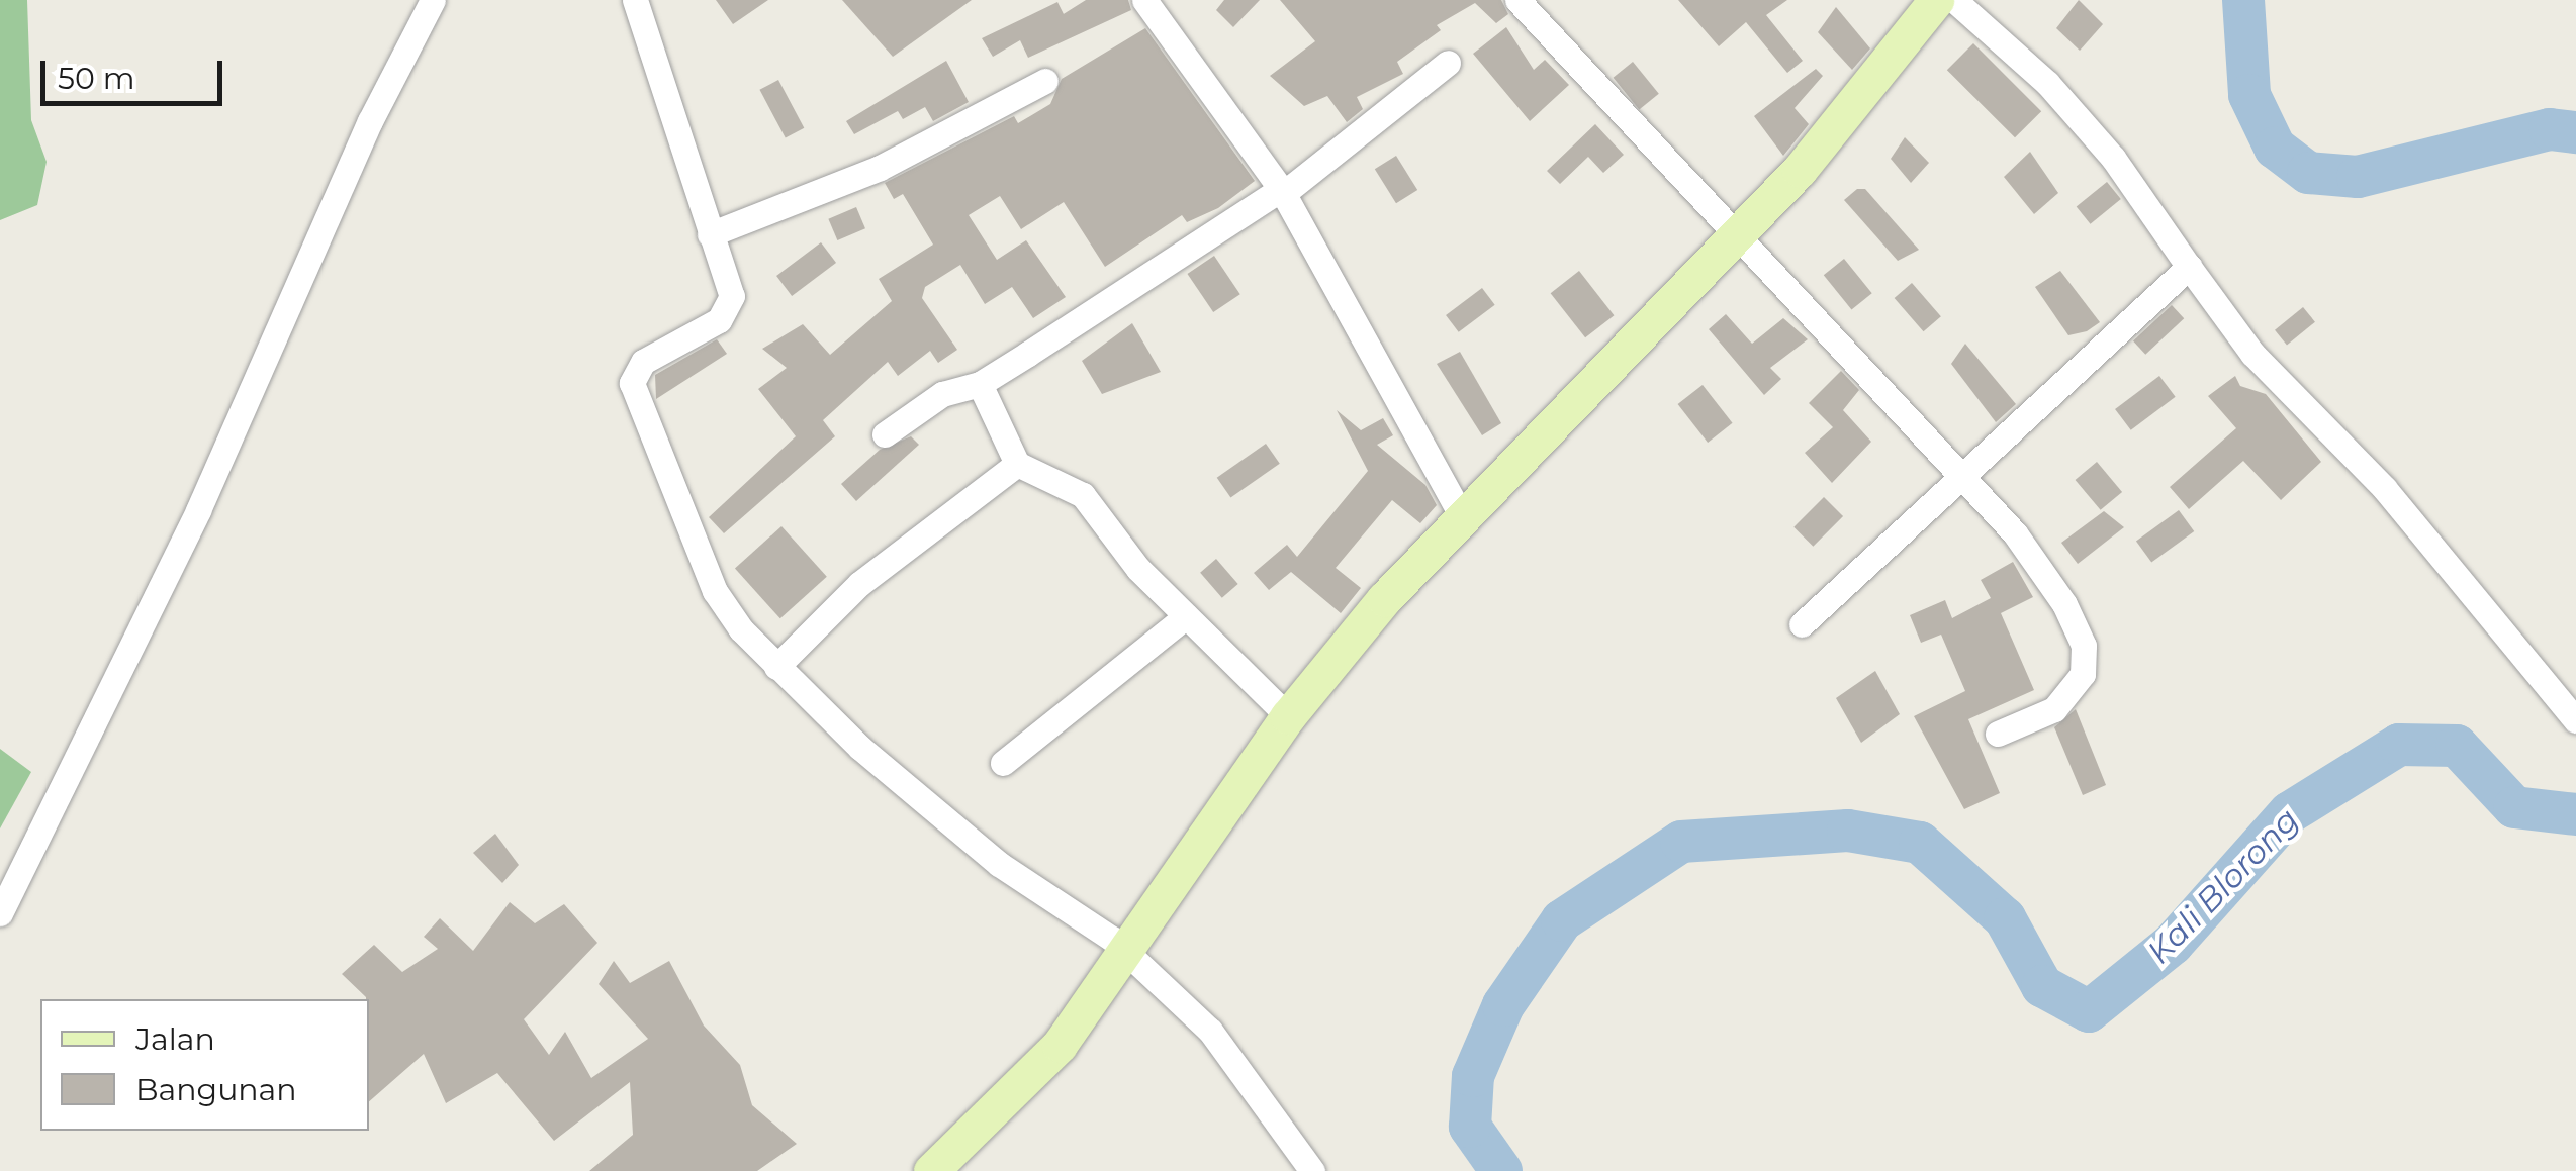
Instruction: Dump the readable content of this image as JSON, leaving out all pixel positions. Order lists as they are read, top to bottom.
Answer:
{
  "water": ["Kali Blorong"],
  "legend": ["Jalan", "Bangunan"],
  "scale_bar": "50 m"
}
